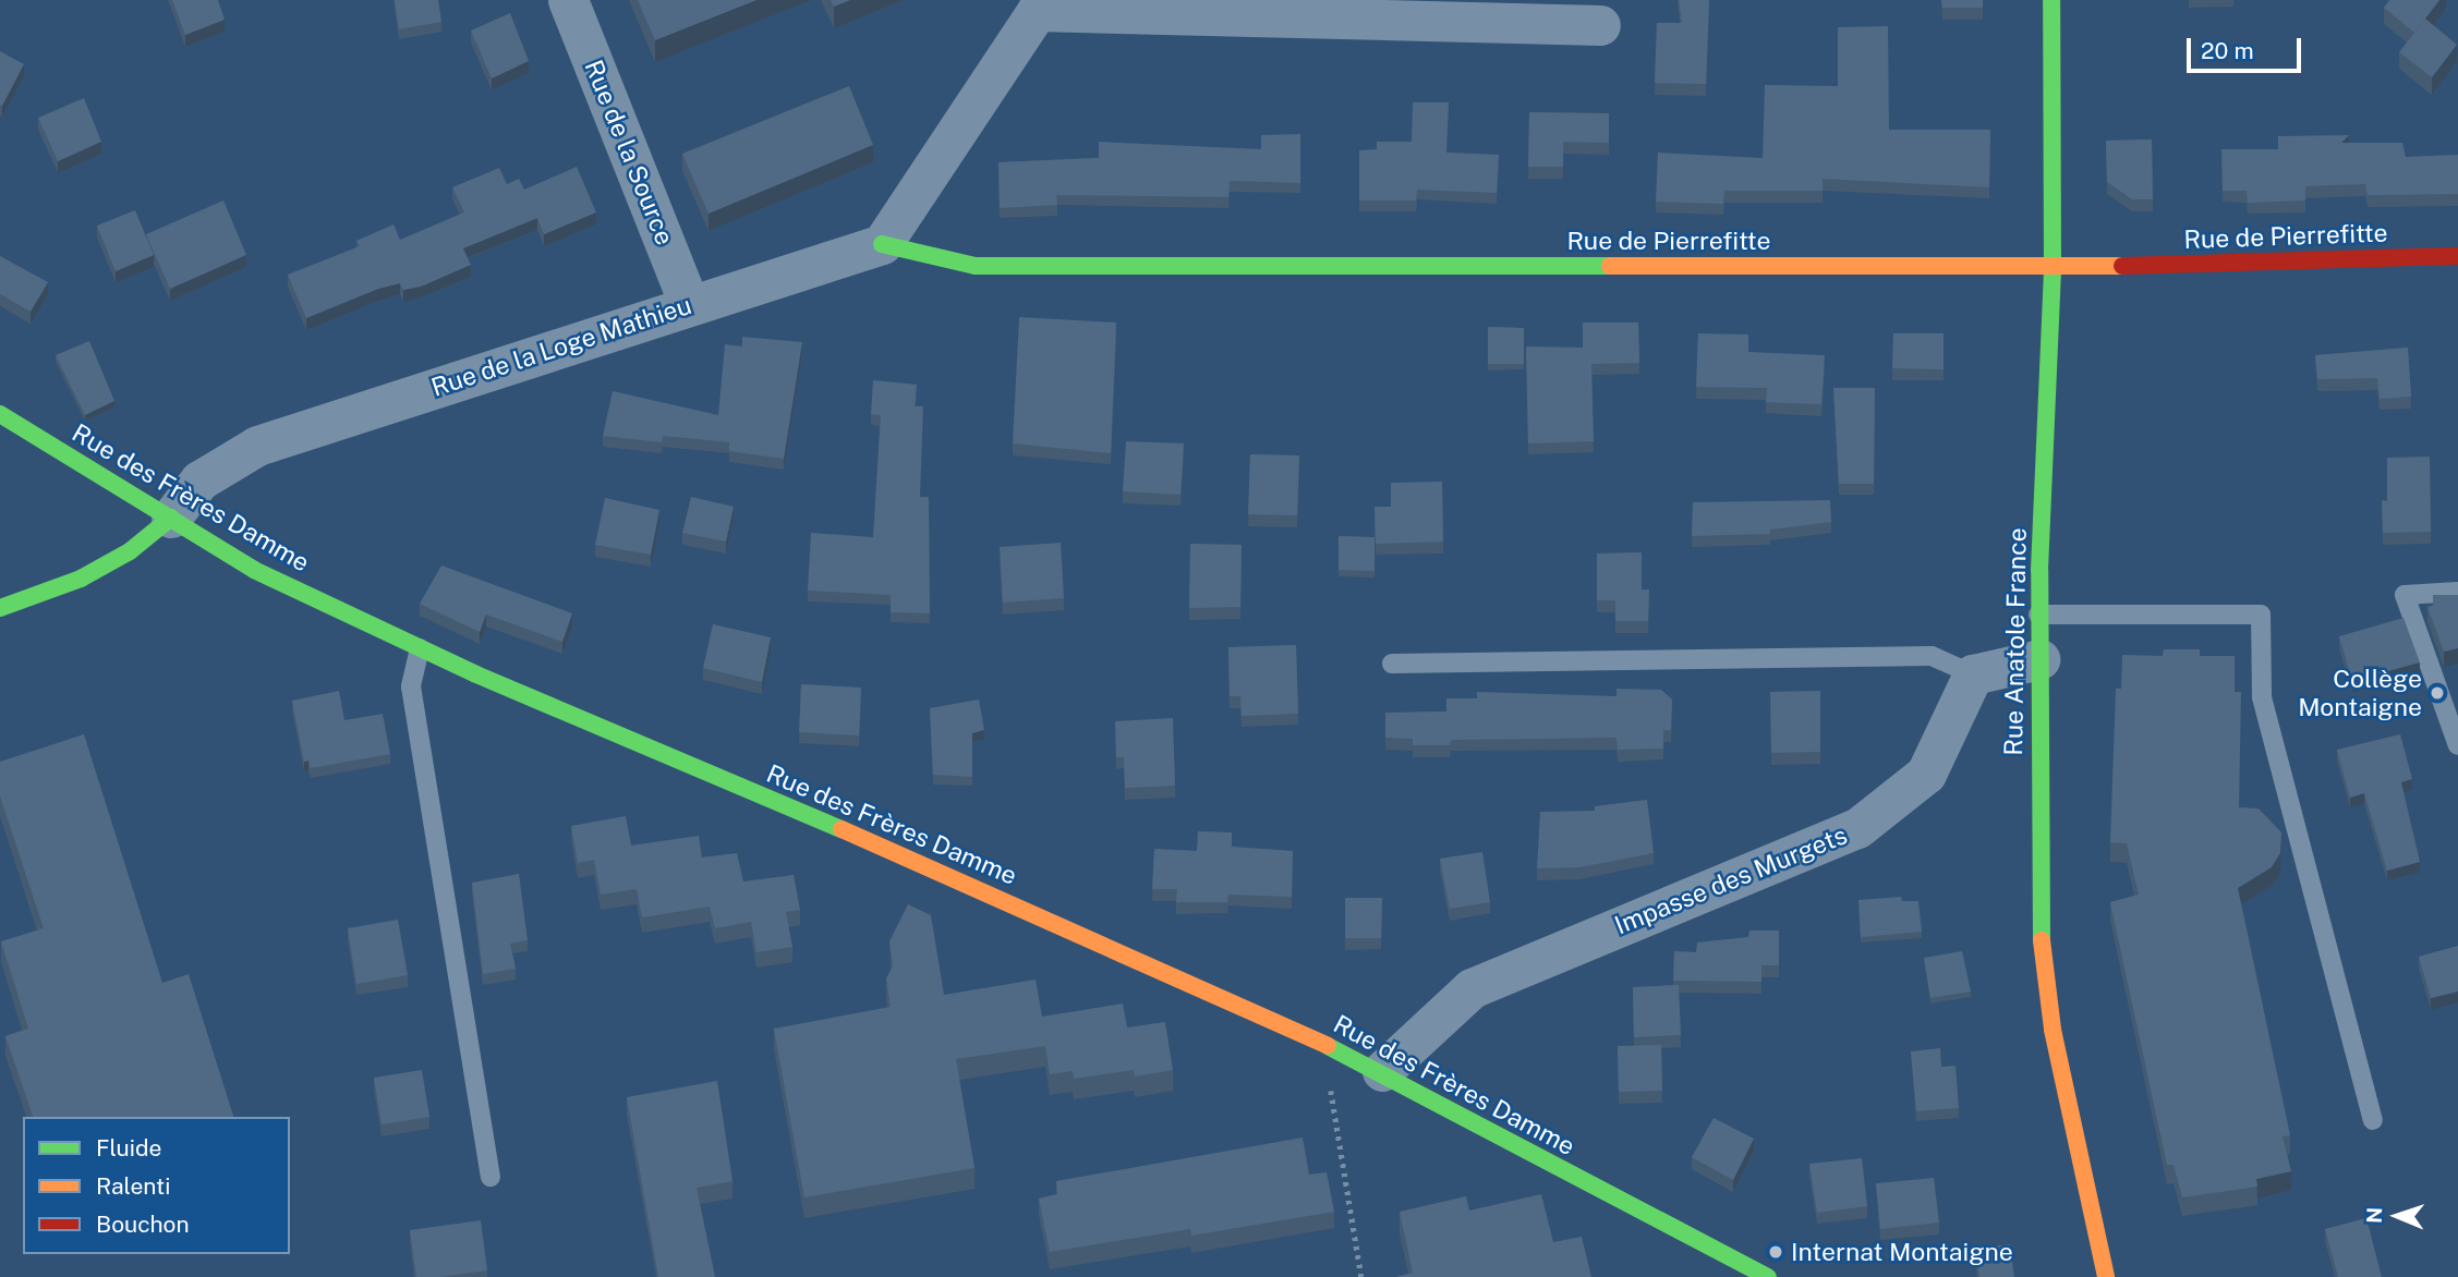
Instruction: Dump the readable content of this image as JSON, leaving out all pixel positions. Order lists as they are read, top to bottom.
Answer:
{
  "streets": {
    "street": [
      "Rue de la Source",
      "Rue de Pierrefitte",
      "Rue de la Loge Mathieu",
      "Rue des Frères Damme",
      "Rue Anatole France",
      "Impasse des Murgets"
    ]
  },
  "crossings": [
    ["Rue de la Source", "Rue de la Loge Mathieu"],
    ["Rue de Pierrefitte", "Rue de la Loge Mathieu"],
    ["Rue de Pierrefitte", "Rue Anatole France"],
    ["Rue de la Loge Mathieu", "Rue des Frères Damme"],
    ["Rue des Frères Damme", "Impasse des Murgets"]
  ],
  "places": ["Collège Montaigne", "Internat Montaigne"],
  "legend": ["Fluide", "Ralenti", "Bouchon"],
  "scale_bar": "20 m",
  "north": "left"
}
